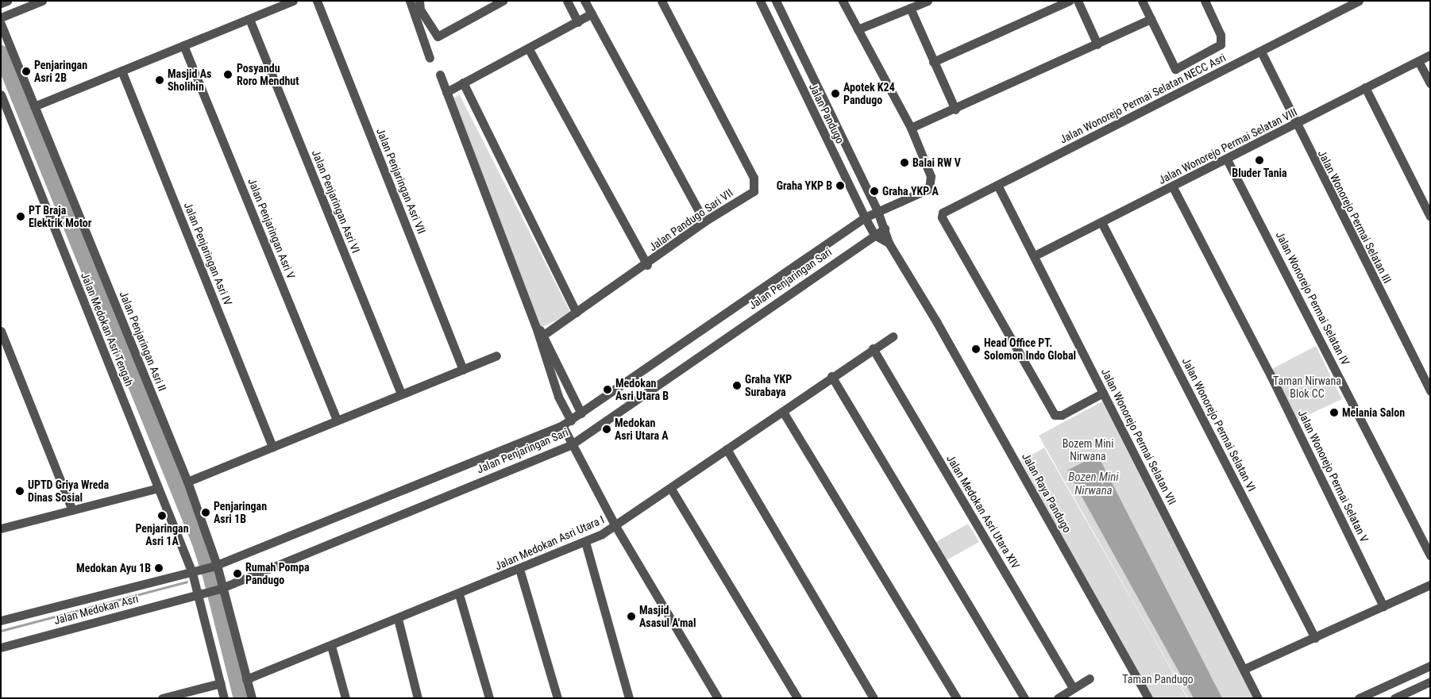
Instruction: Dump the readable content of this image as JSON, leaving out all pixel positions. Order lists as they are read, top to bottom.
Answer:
{
  "streets": {
    "street": [
      "Jalan Wonorejo Permai Selatan NECC Asri",
      "Jalan Pandugo",
      "Jalan Wonorejo Permai Selatan VIII",
      "Jalan Penjaringan Asri VII",
      "Jalan Penjaringan Asri VI",
      "Jalan Wonorejo Permai Selatan III",
      "Jalan Pandugo Sari VII",
      "Jalan Penjaringan Asri V",
      "Jalan Penjaringan Asri IV",
      "Jalan Penjaringan Sari",
      "Jalan Wonorejo Permai Selatan IV",
      "Jalan Medokan Asri Tengah",
      "Jalan Penjaringan Asri II",
      "Jalan Wonorejo Permai Selatan VI",
      "Jalan Wonorejo Permai Selatan VII",
      "Jalan Wonorejo Permai Selatan V",
      "Jalan Raya Pandugo",
      "Jalan Medokan Asri Utara XIV",
      "Jalan Medokan Asri Utara I",
      "Jalan Medokan Asri"
    ]
  },
  "crossings": [
    ["Jalan Wonorejo Permai Selatan NECC Asri", "Jalan Wonorejo Permai Selatan III"],
    ["Jalan Wonorejo Permai Selatan NECC Asri", "Jalan Wonorejo Permai Selatan VII"],
    ["Jalan Pandugo", "Jalan Penjaringan Sari"],
    ["Jalan Pandugo", "Jalan Raya Pandugo"],
    ["Jalan Wonorejo Permai Selatan VIII", "Jalan Wonorejo Permai Selatan III"],
    ["Jalan Wonorejo Permai Selatan VIII", "Jalan Wonorejo Permai Selatan IV"],
    ["Jalan Wonorejo Permai Selatan VIII", "Jalan Wonorejo Permai Selatan VI"],
    ["Jalan Wonorejo Permai Selatan VIII", "Jalan Wonorejo Permai Selatan VII"],
    ["Jalan Wonorejo Permai Selatan VIII", "Jalan Wonorejo Permai Selatan V"],
    ["Jalan Penjaringan Sari", "Jalan Penjaringan Asri II"],
    ["Jalan Penjaringan Sari", "Jalan Medokan Asri"],
    ["Jalan Medokan Asri Tengah", "Jalan Medokan Asri"],
    ["Jalan Penjaringan Asri II", "Jalan Medokan Asri"],
    ["Jalan Medokan Asri Utara XIV", "Jalan Medokan Asri Utara I"]
  ],
  "water": ["Bozen Mini Nirwana"],
  "parks": ["Taman Nirwana Blok CC", "Bozem Mini Nirwana", "Taman Pandugo"],
  "places": [
    "Penjaringan Asri 2B",
    "Posyandu Roro Mendhut",
    "Masjid As Sholihin",
    "Apotek K24 Pandugo",
    "Bluder Tania",
    "Balai RW V",
    "Graha YKP B",
    "Graha YKP A",
    "PT Braja Elektrik Motor",
    "Head Office PT. Solomon Indo Global",
    "Graha YKP Surabaya",
    "Medokan Asri Utara B",
    "Melania Salon",
    "Medokan Asri Utara A",
    "UPTD Griya Wreda Dinas Sosial",
    "Penjaringan Asri 1B",
    "Penjaringan Asri 1A",
    "Medokan Ayu 1B",
    "Rumah Pompa Pandugo",
    "Masjid Asasul A'mal"
  ]
}
